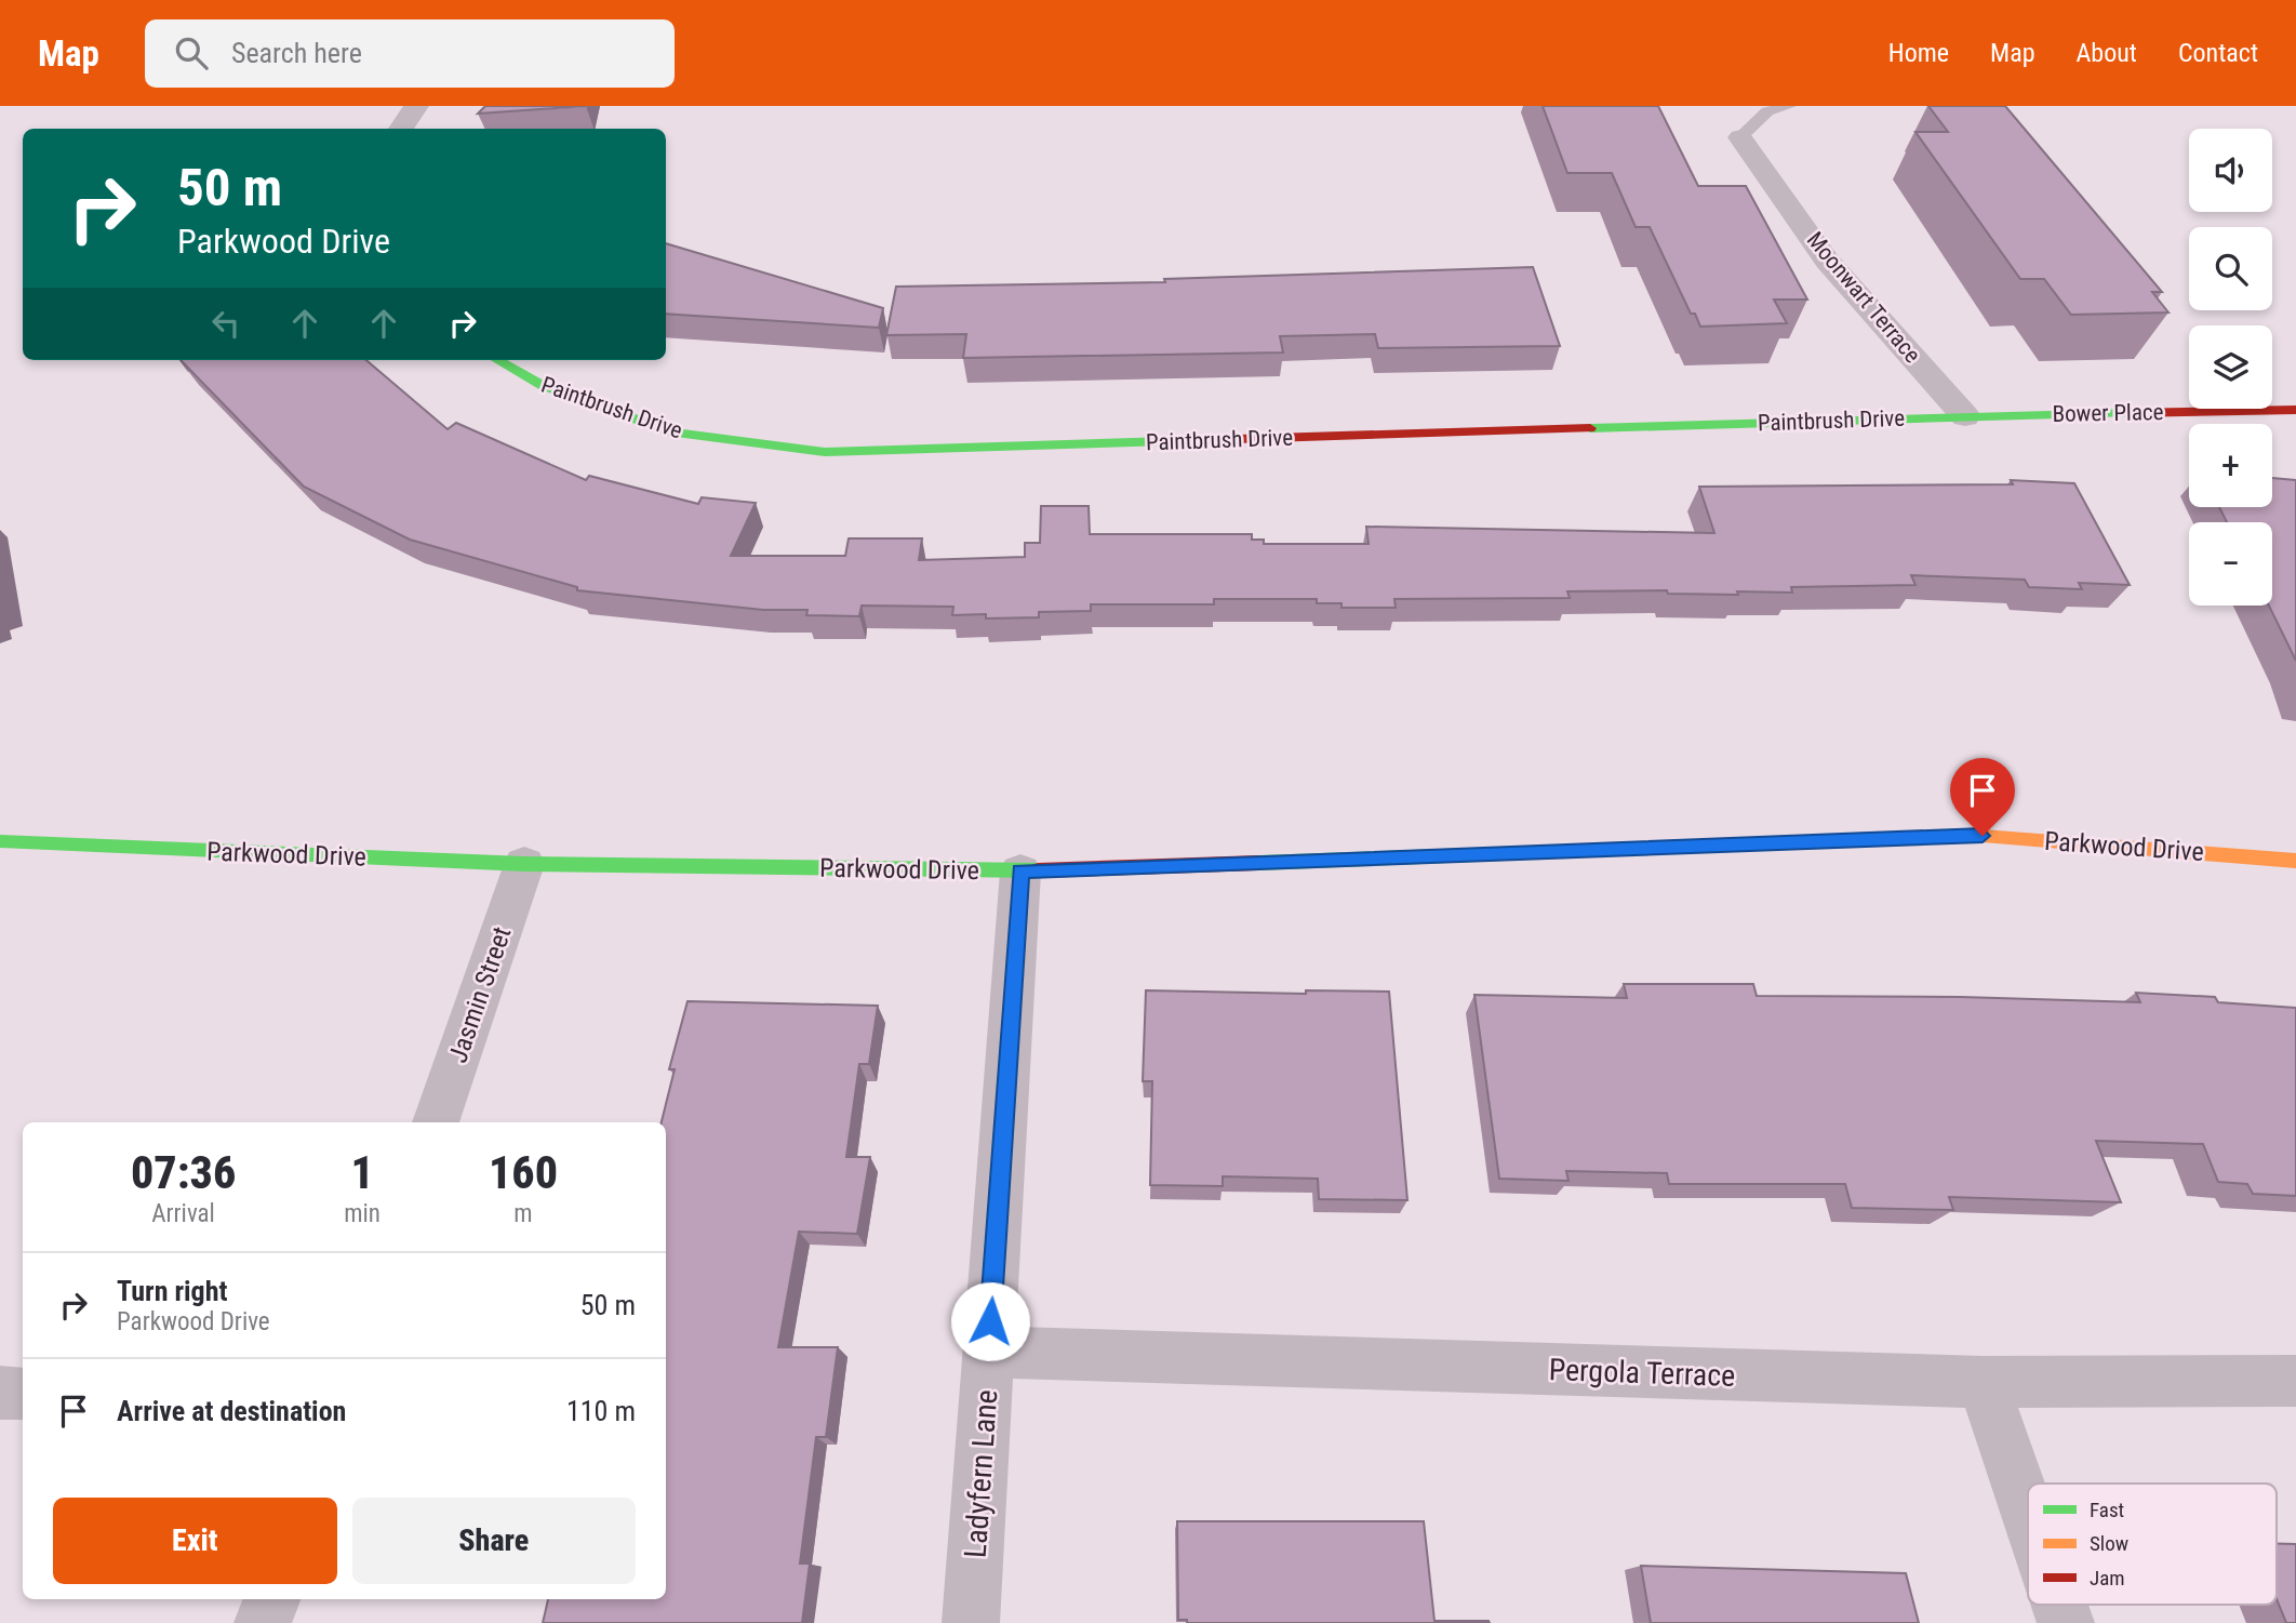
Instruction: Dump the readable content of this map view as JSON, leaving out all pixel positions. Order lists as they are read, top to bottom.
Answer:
{
  "streets": {
    "street": [
      "Moonwart Terrace",
      "Paintbrush Drive",
      "Bower Place",
      "Parkwood Drive",
      "Jasmin Street",
      "Pergola Terrace",
      "Ladyfern Lane"
    ]
  },
  "crossings": [
    ["Moonwart Terrace", "Paintbrush Drive"],
    ["Moonwart Terrace", "Bower Place"],
    ["Paintbrush Drive", "Bower Place"],
    ["Parkwood Drive", "Jasmin Street"],
    ["Parkwood Drive", "Ladyfern Lane"],
    ["Pergola Terrace", "Ladyfern Lane"]
  ],
  "legend": ["Fast", "Slow", "Jam"],
  "page": {
    "header": "Map",
    "search": "Search here",
    "nav": [
      "Home",
      "Map",
      "About",
      "Contact"
    ],
    "map_buttons": ["+", "−"],
    "turn": ["50 m", "Parkwood Drive"],
    "eta": [
      "07:36",
      "Arrival",
      "1",
      "min",
      "160",
      "m"
    ],
    "list": [
      {
        "name": "Turn right",
        "note": "Parkwood Drive",
        "value": "50 m"
      },
      {
        "name": "Arrive at destination",
        "value": "110 m"
      }
    ],
    "buttons": ["Exit", "Share"]
  }
}
